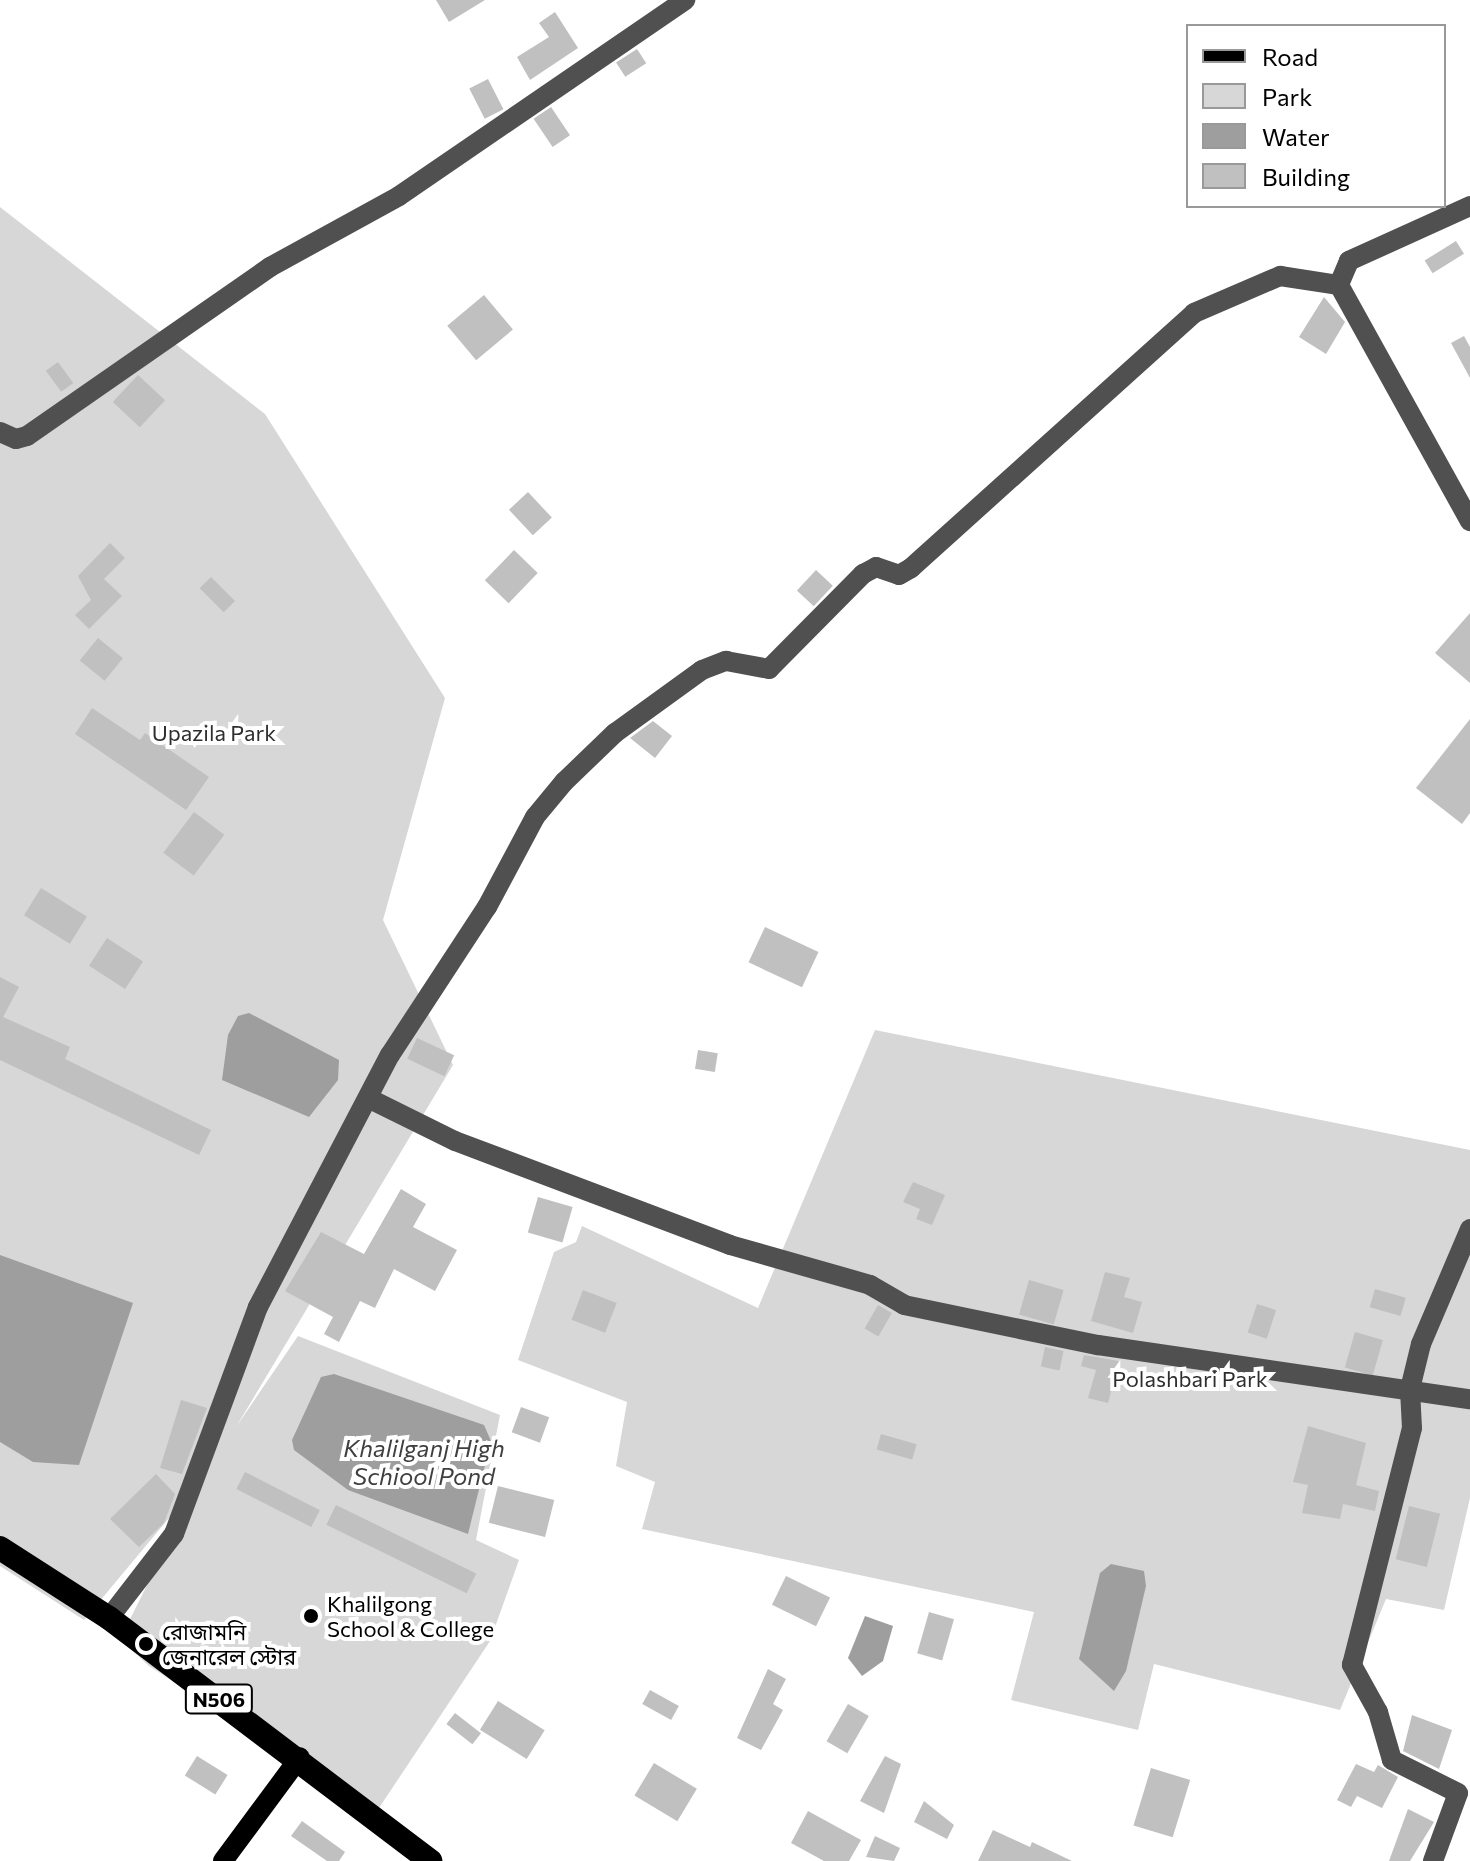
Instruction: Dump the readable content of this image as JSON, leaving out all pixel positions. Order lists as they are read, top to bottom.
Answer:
{
  "streets": {
    "highway": ["N506"]
  },
  "water": ["Khalilganj High Schiool Pond"],
  "parks": ["Upazila Park", "Polashbari Park"],
  "places": ["Khalilgong School & College", "রোজামনি জেনারেল স্টোর"],
  "legend": [
    "Road",
    "Park",
    "Water",
    "Building"
  ]
}
